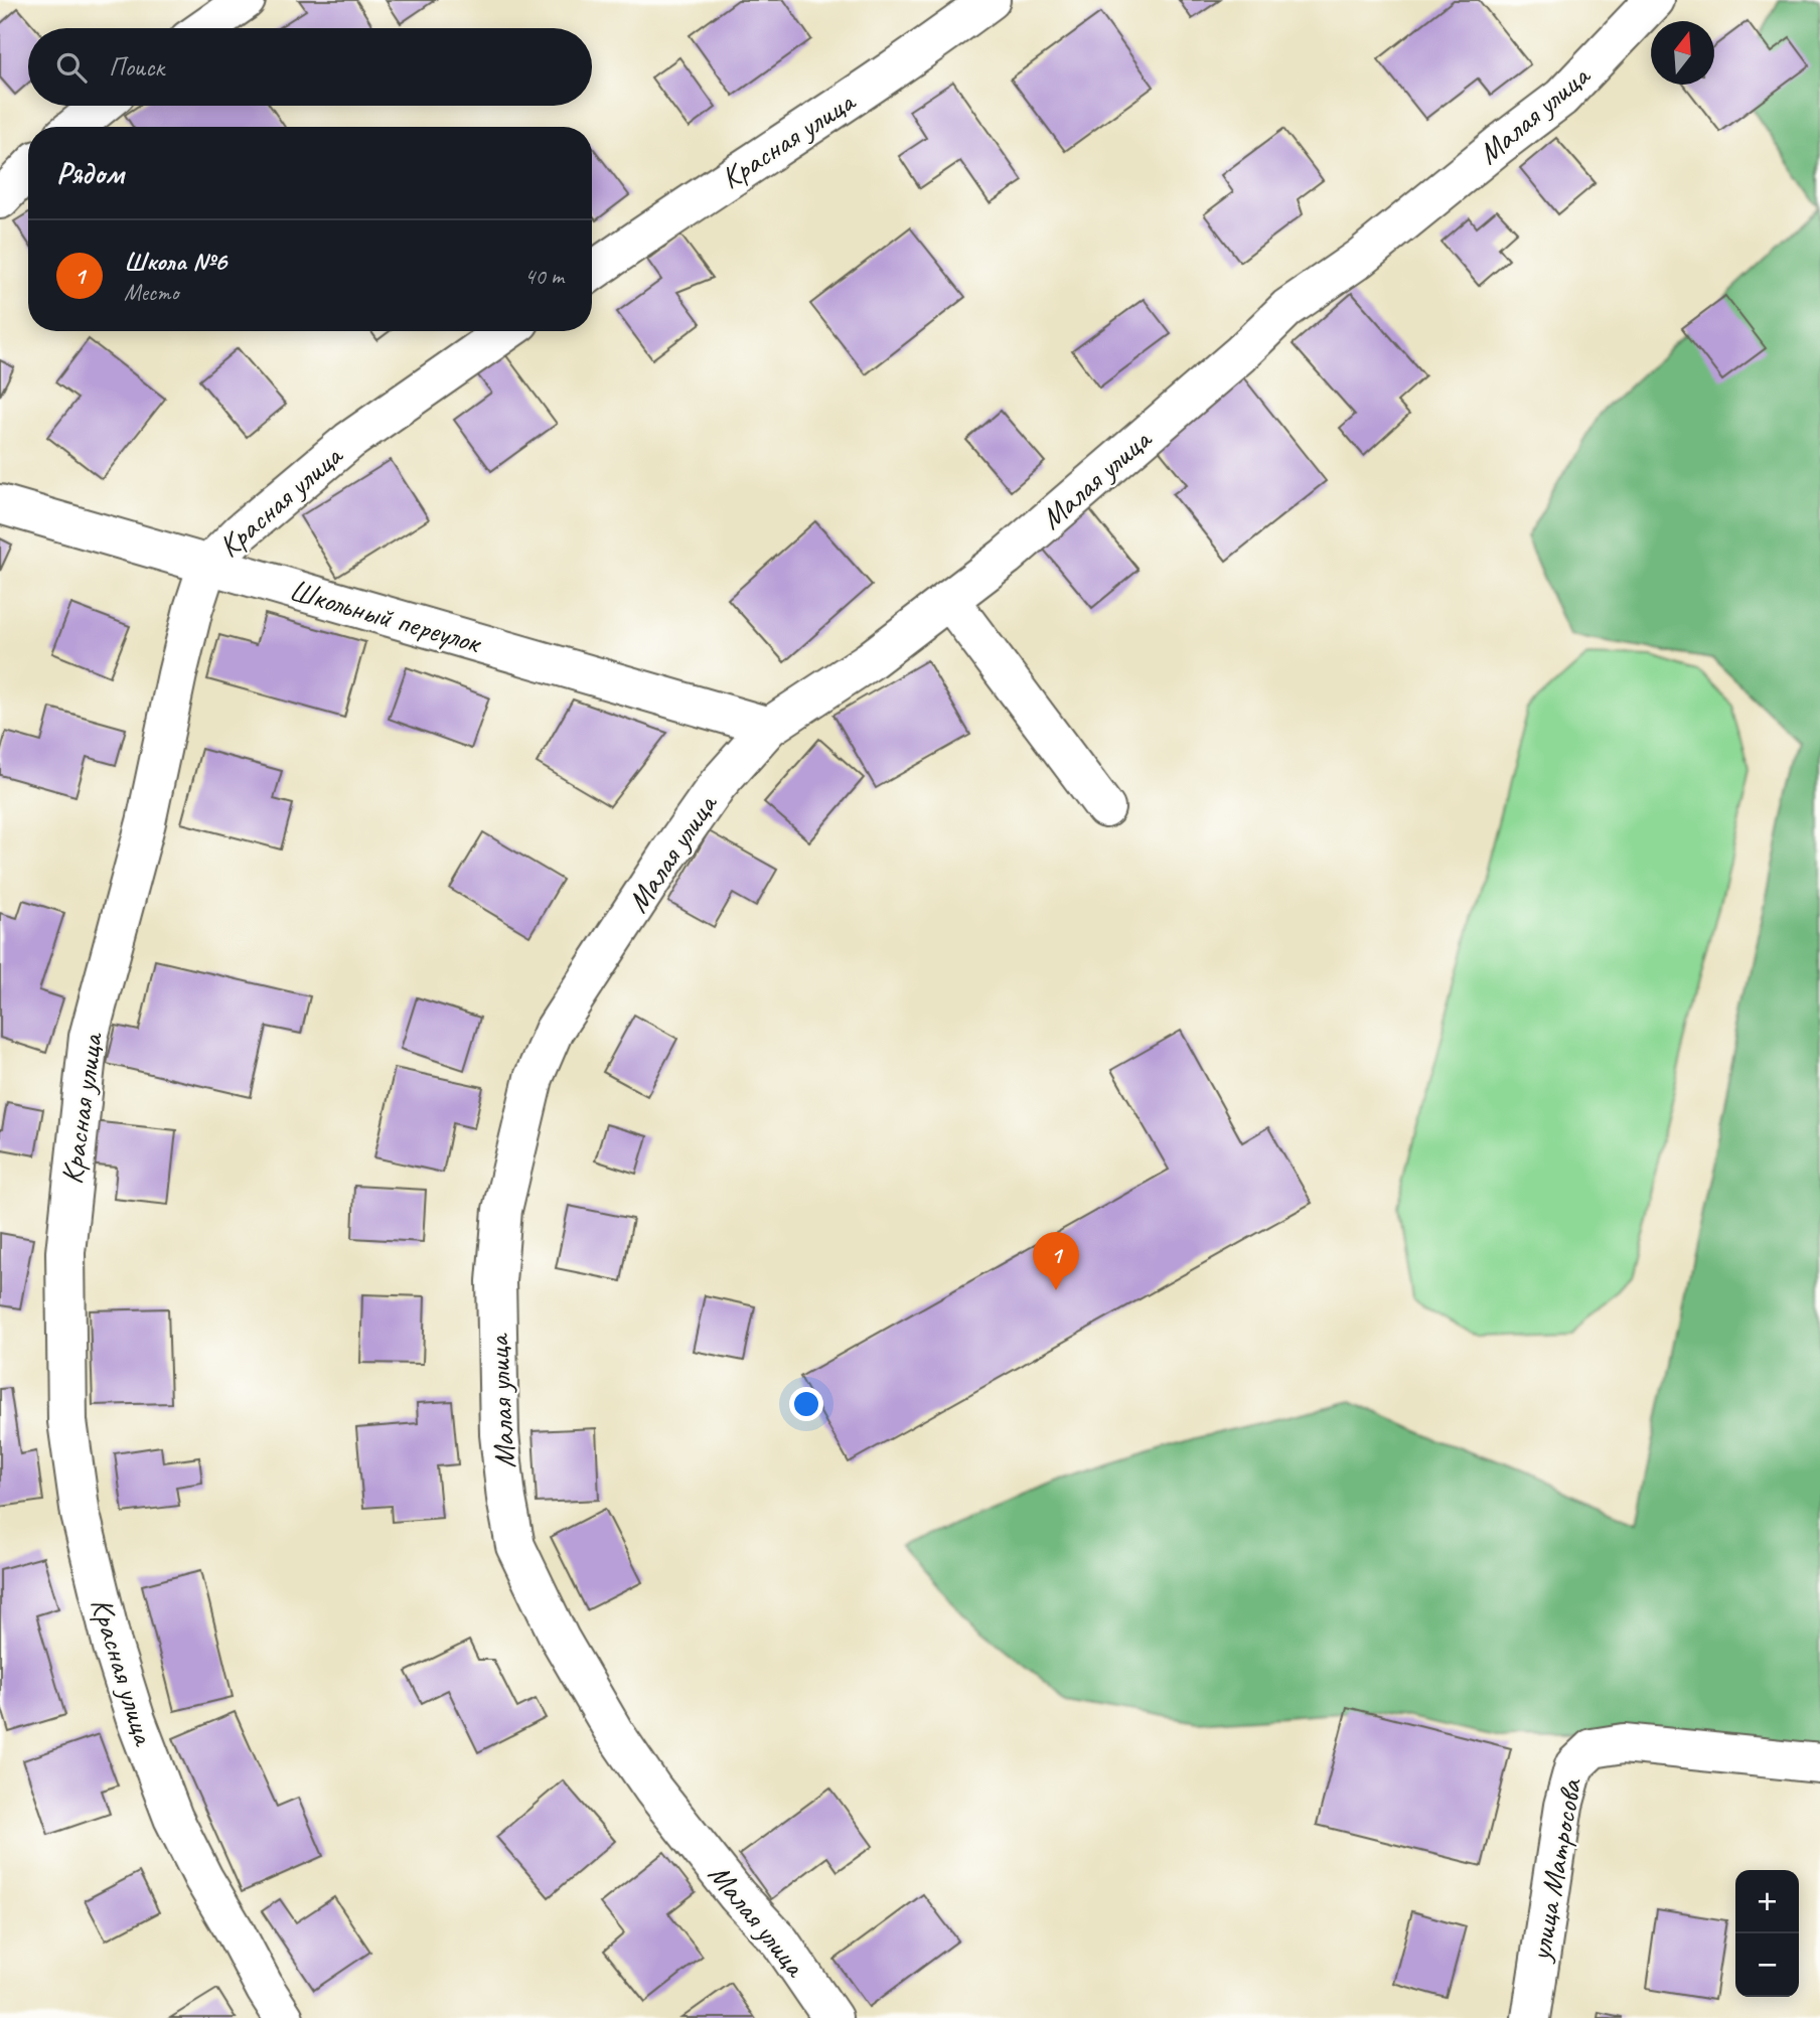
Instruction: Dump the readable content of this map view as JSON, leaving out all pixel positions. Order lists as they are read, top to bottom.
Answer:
{
  "streets": {
    "street": [
      "Малая улица",
      "Красная улица",
      "Школьный переулок",
      "улица Матросова"
    ]
  },
  "crossings": [
    ["Малая улица", "Школьный переулок"],
    ["Красная улица", "Школьный переулок"]
  ],
  "north": "top",
  "page": {
    "search": "Поиск",
    "heading": "Рядом",
    "list": [
      {
        "mark": "1",
        "name": "Школа №6",
        "note": "Место",
        "value": "40 m"
      }
    ],
    "pins": "1",
    "map_buttons": ["+", "−"]
  }
}
